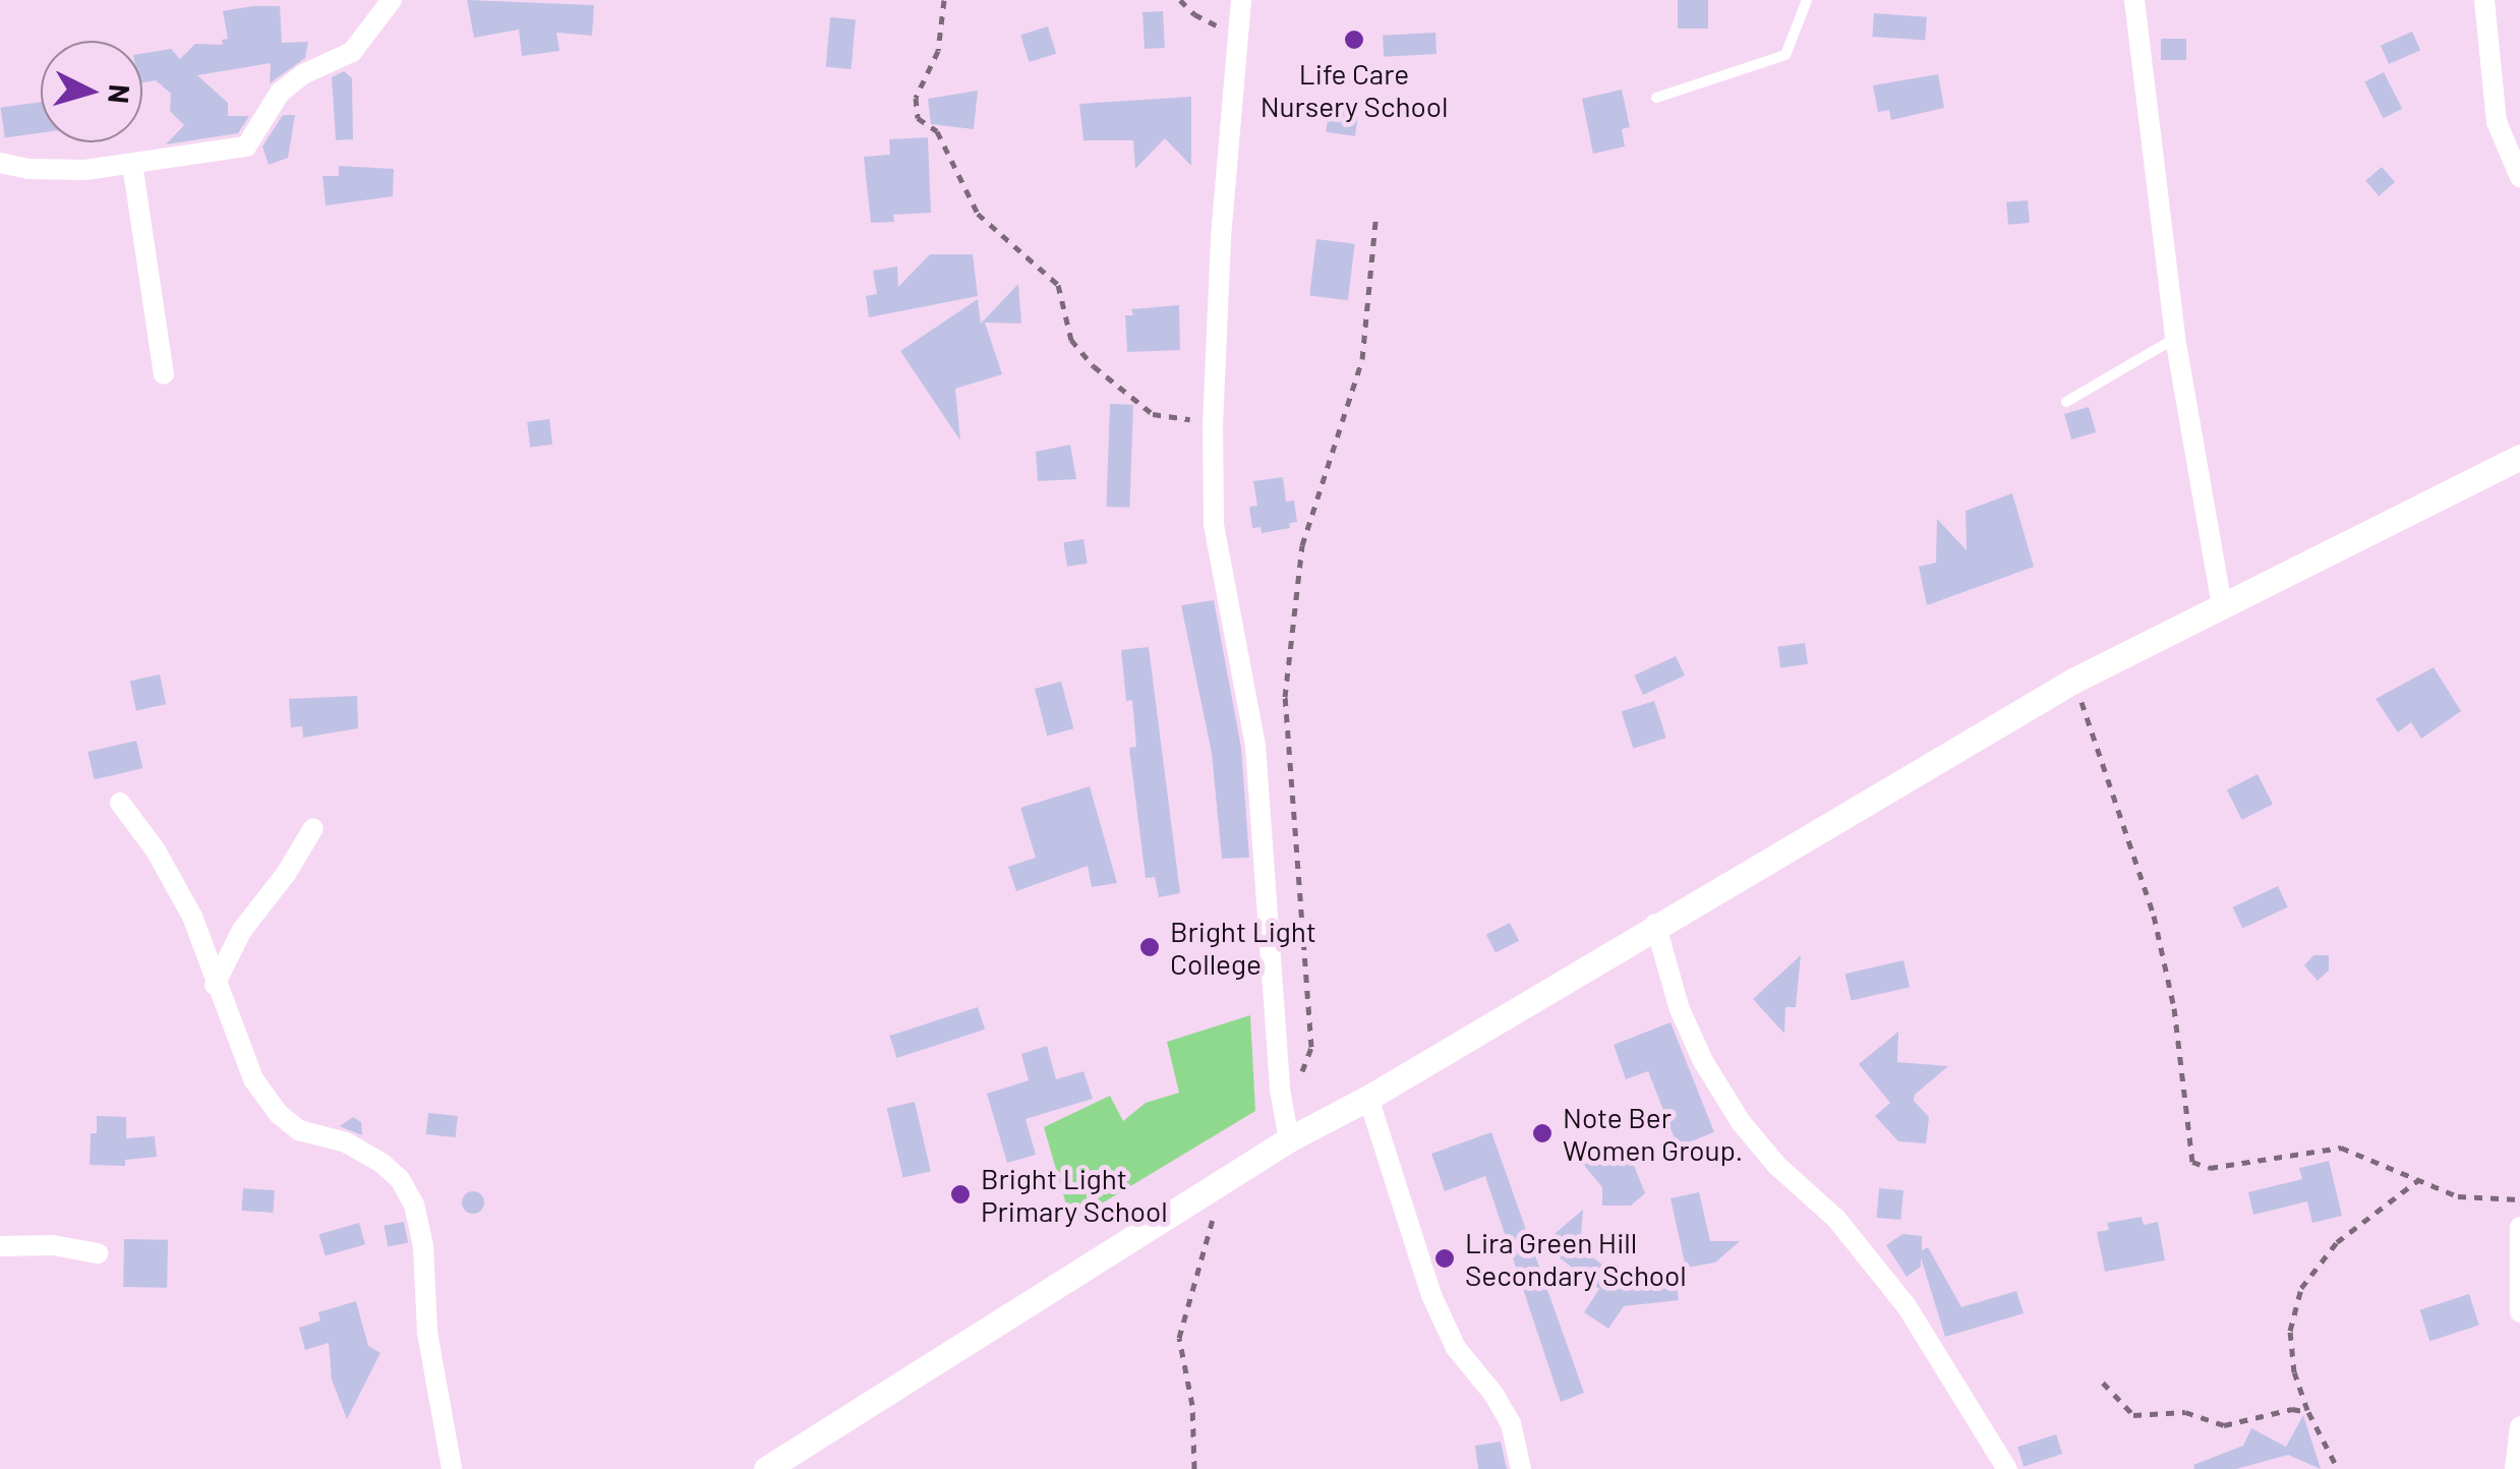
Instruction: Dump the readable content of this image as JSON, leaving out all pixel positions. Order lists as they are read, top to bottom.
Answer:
{
  "places": [
    "Life Care Nursery School",
    "Bright Light College",
    "Note Ber Women Group.",
    "Bright Light Primary School",
    "Lira Green Hill Secondary School"
  ],
  "north": "right"
}
